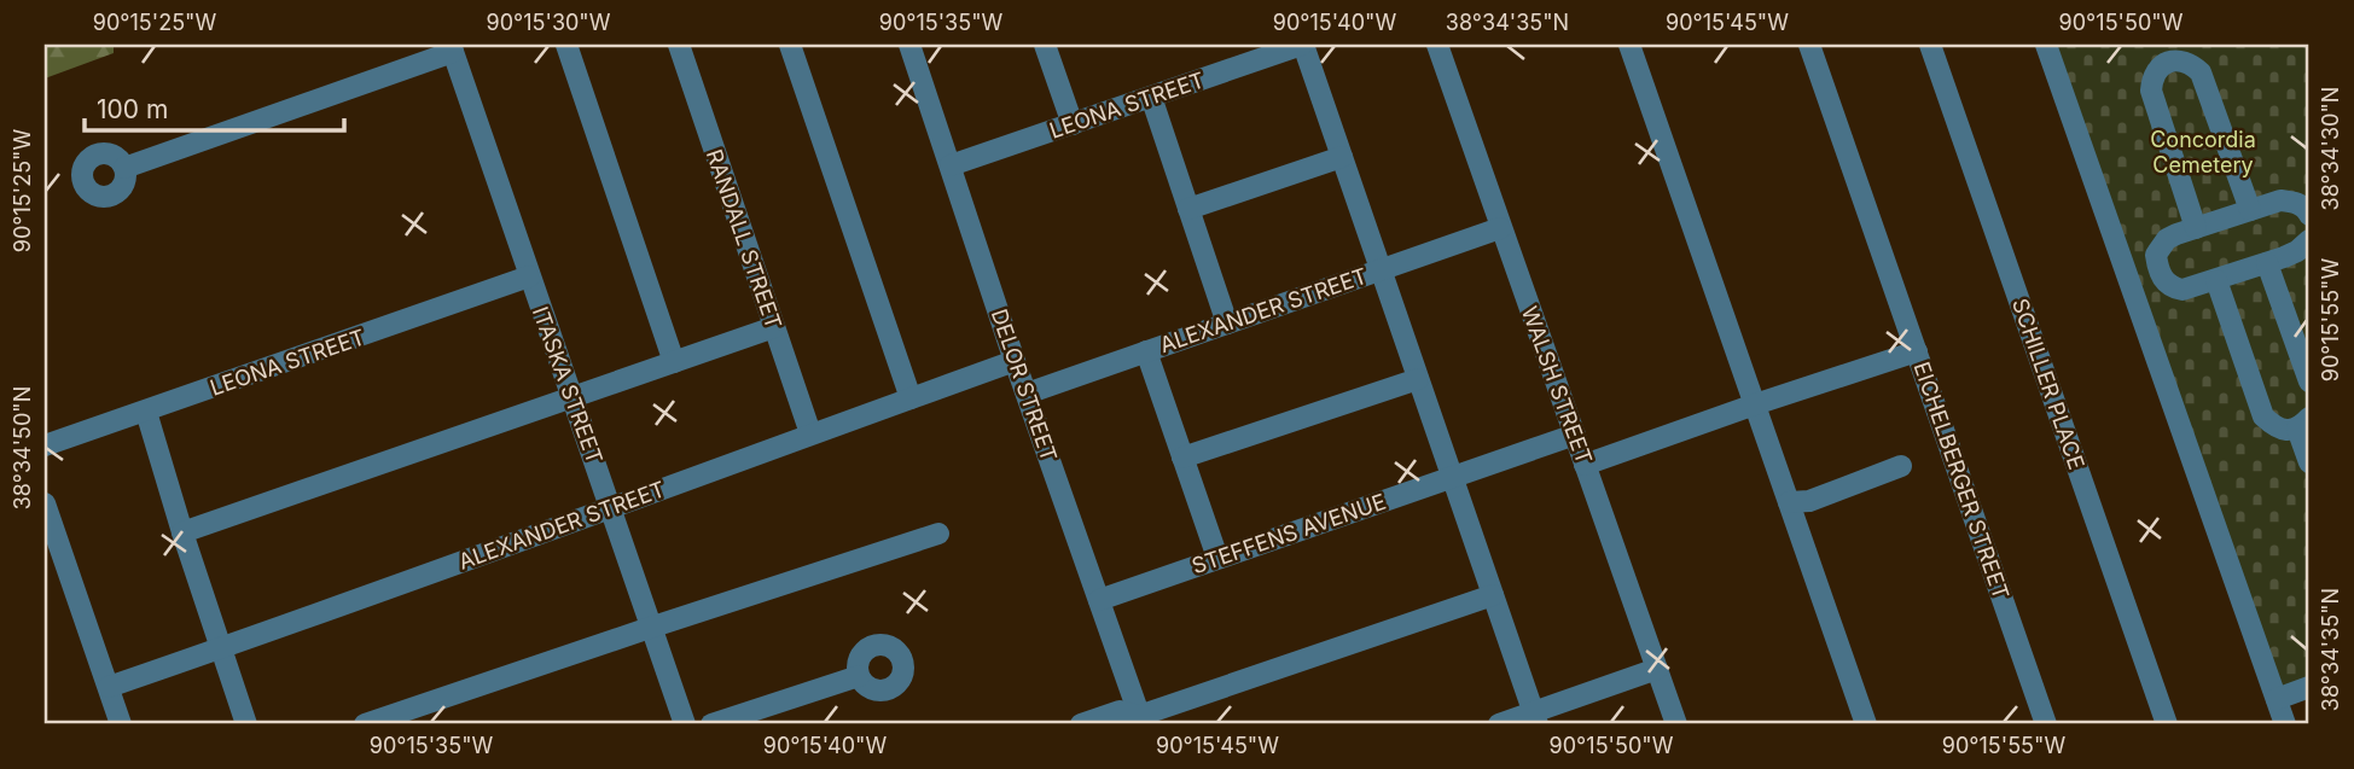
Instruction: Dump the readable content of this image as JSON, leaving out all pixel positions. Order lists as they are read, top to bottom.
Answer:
{
  "streets": {
    "street": [
      "LEONA STREET",
      "RANDALL STREET",
      "ALEXANDER STREET",
      "SCHILLER PLACE",
      "ITASKA STREET",
      "DELOR STREET",
      "WALSH STREET",
      "EICHELBERGER STREET",
      "STEFFENS AVENUE"
    ]
  },
  "crossings": [
    ["LEONA STREET", "ITASKA STREET"],
    ["LEONA STREET", "DELOR STREET"],
    ["RANDALL STREET", "ALEXANDER STREET"],
    ["ALEXANDER STREET", "ITASKA STREET"],
    ["ALEXANDER STREET", "DELOR STREET"],
    ["ALEXANDER STREET", "WALSH STREET"],
    ["DELOR STREET", "STEFFENS AVENUE"],
    ["WALSH STREET", "STEFFENS AVENUE"]
  ],
  "parks": ["Concordia Cemetery"],
  "scale_bar": "100 m",
  "coordinates": [
    "90°15'25\"W",
    "90°15'30\"W",
    "90°15'35\"W",
    "90°15'40\"W",
    "38°34'35\"N",
    "90°15'45\"W",
    "90°15'50\"W",
    "38°34'30\"N",
    "90°15'55\"W",
    "38°34'50\"N"
  ]
}
